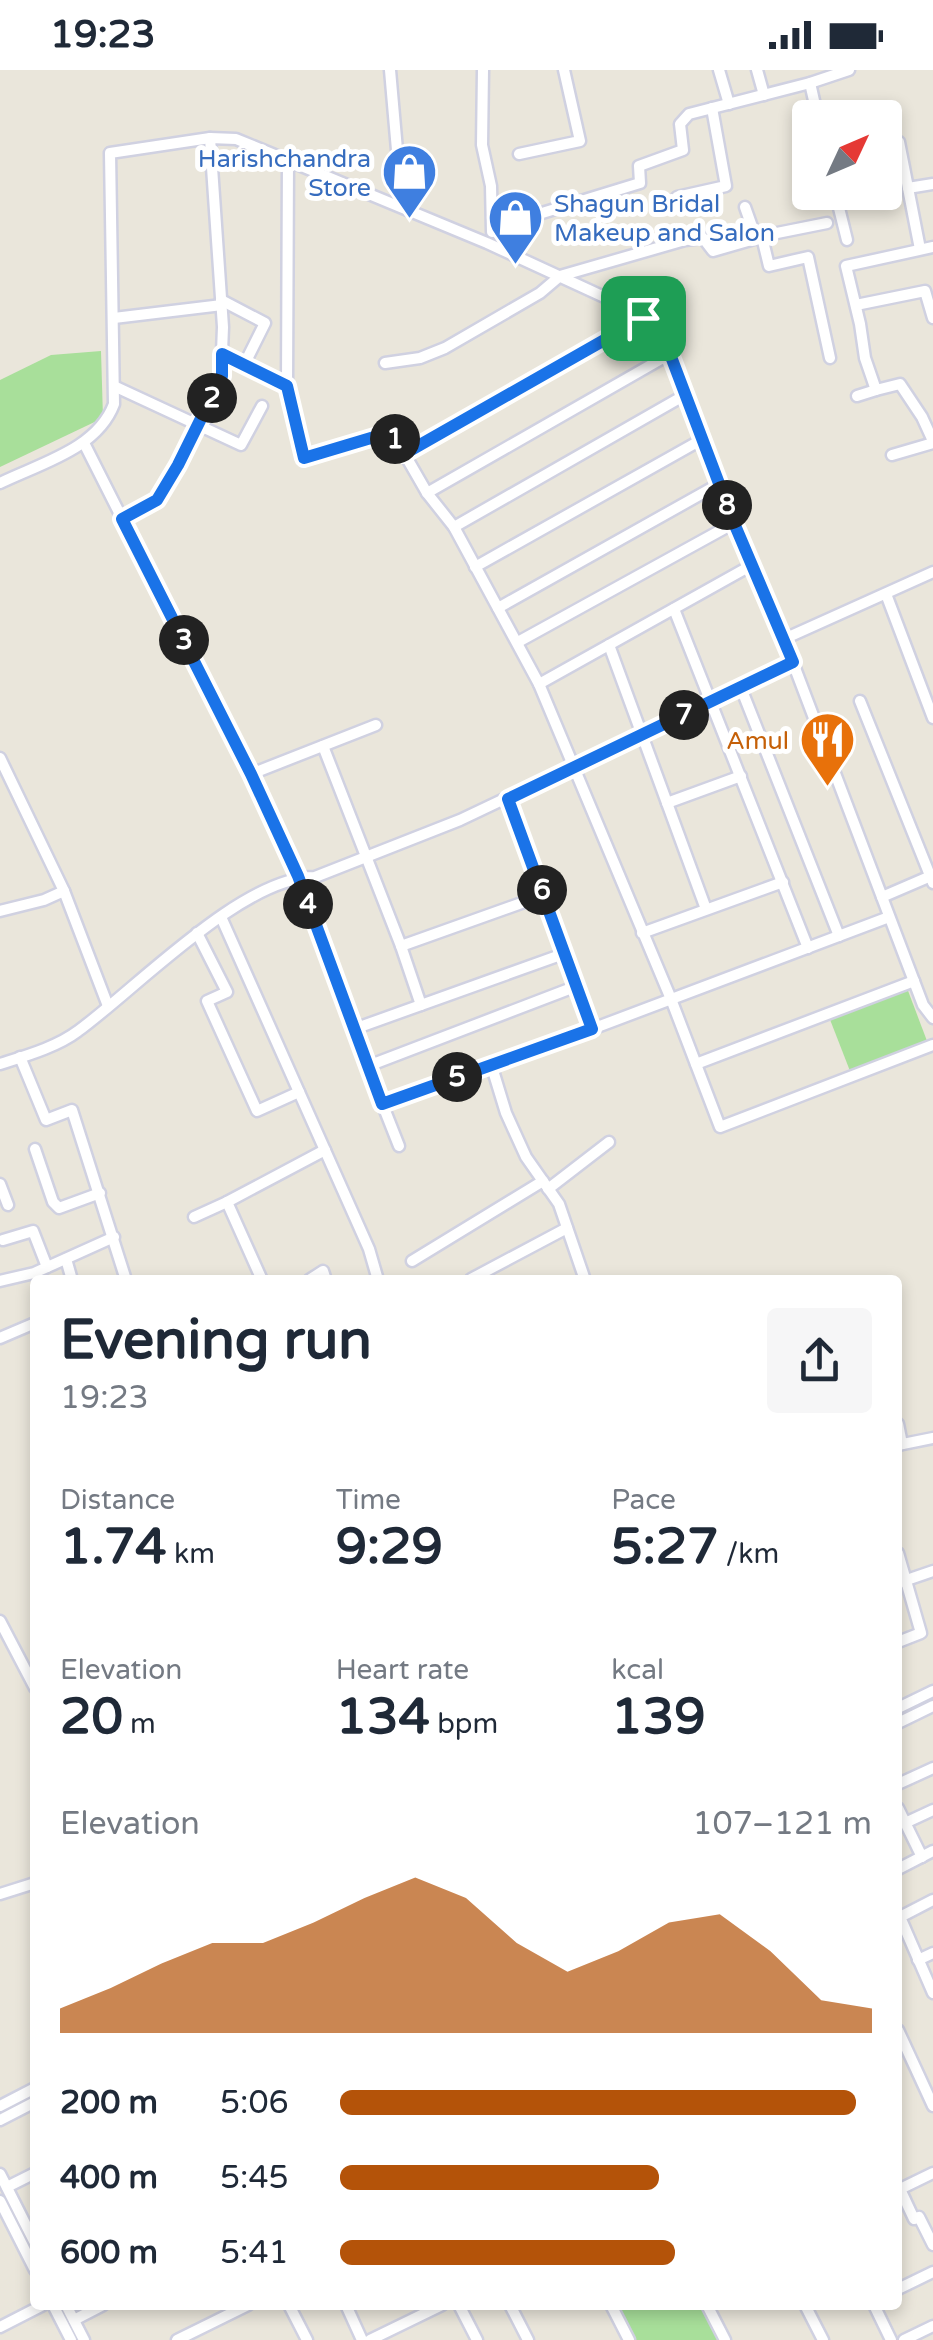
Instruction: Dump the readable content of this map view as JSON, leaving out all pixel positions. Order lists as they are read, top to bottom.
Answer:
{
  "places": {
    "shop": ["Harishchandra Store", "Shagun Bridal Makeup and Salon"],
    "restaurant": ["Amul"]
  },
  "north": "top right",
  "page": {
    "status": "19:23",
    "pins": [
      "2",
      "1",
      "8",
      "3",
      "7",
      "6",
      "4",
      "5"
    ],
    "heading": ["Evening run", "19:23"],
    "stats": [
      ["Distance", "1.74 km"],
      ["Time", "9:29"],
      ["Pace", "5:27 /km"],
      ["Elevation", "20 m"],
      ["Heart rate", "134 bpm"],
      ["kcal", "139"]
    ],
    "chart": ["Elevation", "107–121 m"],
    "list": [
      {
        "name": "200 m",
        "note": "5:06"
      },
      {
        "name": "400 m",
        "note": "5:45"
      },
      {
        "name": "600 m",
        "note": "5:41"
      }
    ]
  }
}
